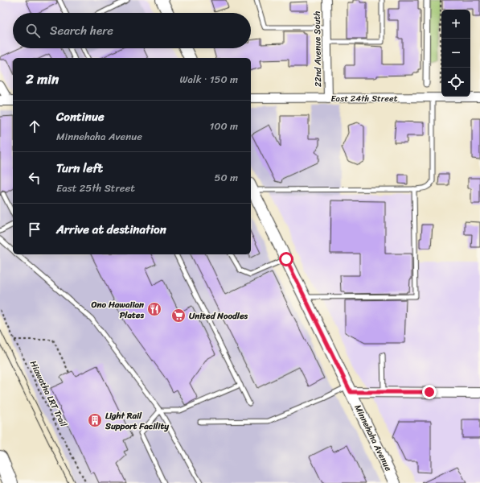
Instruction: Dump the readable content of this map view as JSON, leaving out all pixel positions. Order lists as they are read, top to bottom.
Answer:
{
  "streets": {
    "main road": ["Minnehaha Avenue"],
    "street": ["22nd Avenue South", "East 24th Street"],
    "path": ["Hiawatha LRT Trail"]
  },
  "crossings": [
    ["22nd Avenue South", "East 24th Street"]
  ],
  "places": {
    "restaurant": ["Ono Hawaiian Plates"],
    "supermarket": ["United Noodles"],
    "building": ["Light Rail Support Facility"]
  },
  "page": {
    "map_buttons": ["+", "−"],
    "search": "Search here",
    "heading": ["2 min", "Walk · 150 m"],
    "list": [
      ["Continue", "Minnehaha Avenue", "100 m"],
      ["Turn left", "East 25th Street", "50 m"],
      "Arrive at destination"
    ]
  }
}
